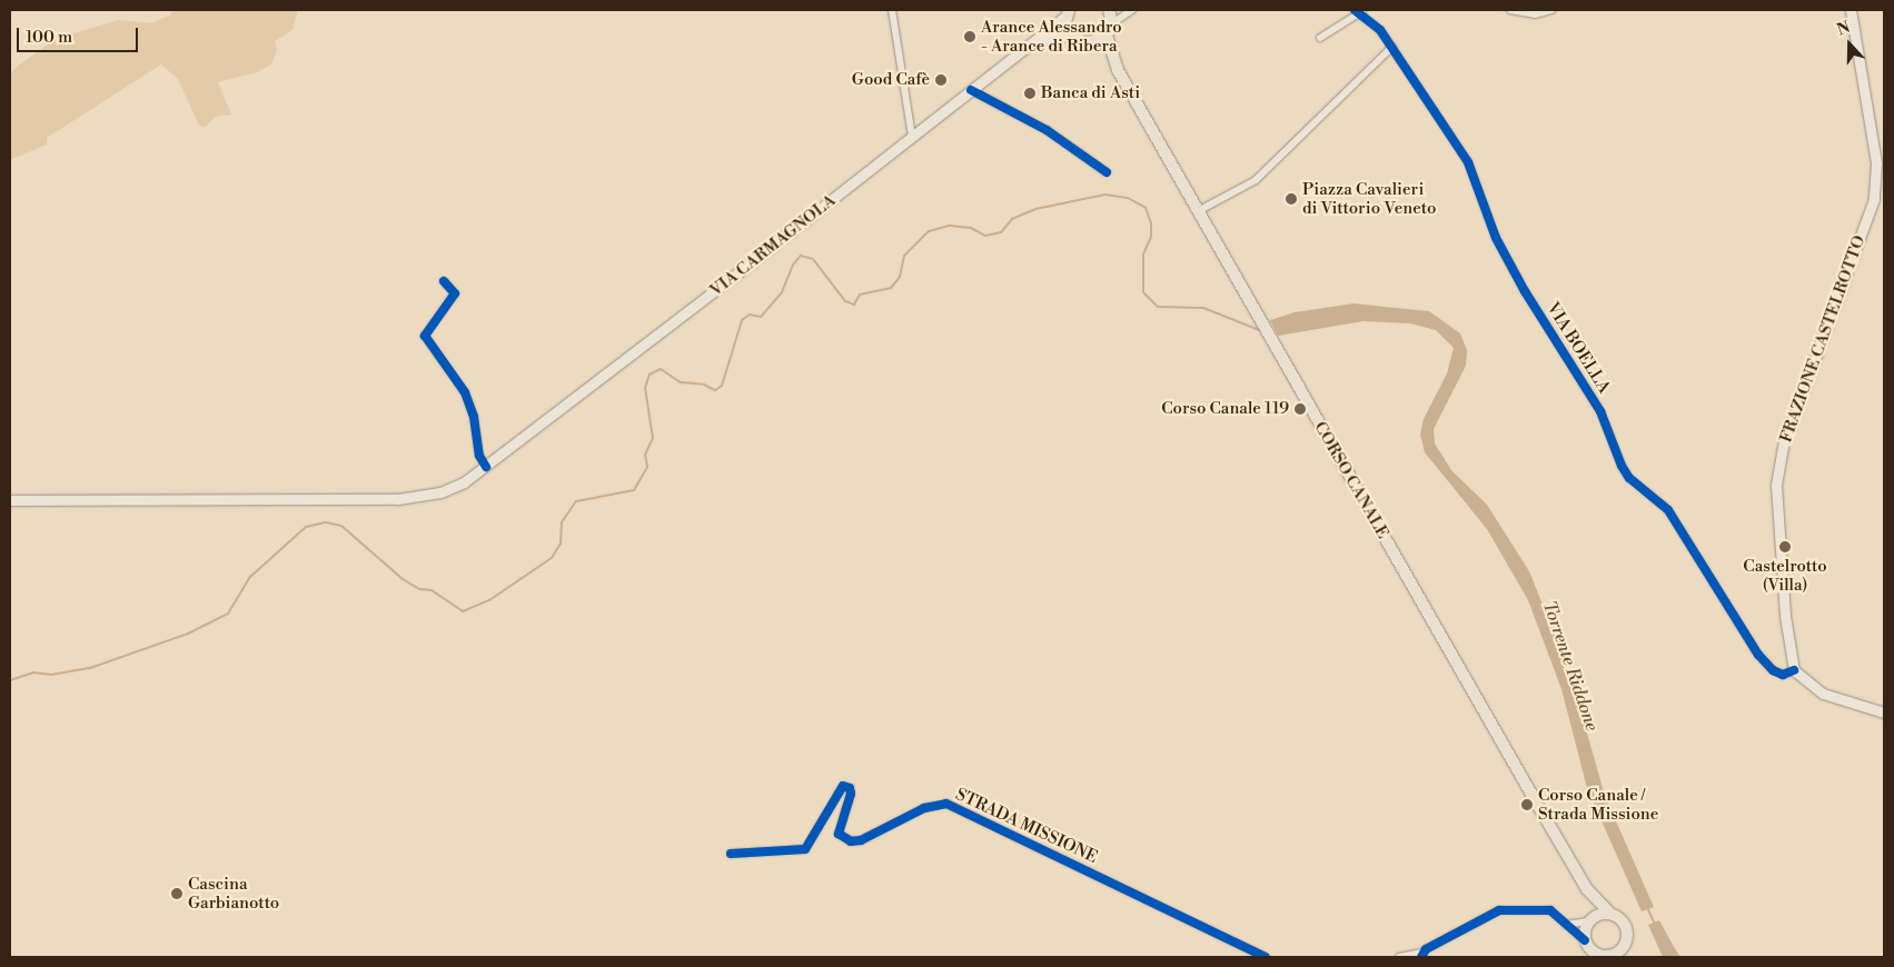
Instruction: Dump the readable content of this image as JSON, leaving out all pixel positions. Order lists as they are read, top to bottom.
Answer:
{
  "streets": {
    "main road": ["VIA CARMAGNOLA", "FRAZIONE CASTELROTTO", "CORSO CANALE"],
    "street": ["VIA BOELLA", "STRADA MISSIONE"]
  },
  "crossings": [
    ["VIA CARMAGNOLA", "CORSO CANALE"],
    ["FRAZIONE CASTELROTTO", "VIA BOELLA"]
  ],
  "water": ["Torrente Riddone"],
  "places": [
    "Arance Alessandro - Arance di Ribera",
    "Good Cafè",
    "Banca di Asti",
    "Piazza Cavalieri di Vittorio Veneto",
    "Corso Canale 119",
    "Castelrotto (Villa)",
    "Corso Canale / Strada Missione",
    "Cascina Garbianotto"
  ],
  "scale_bar": "100 m",
  "north": "top"
}
